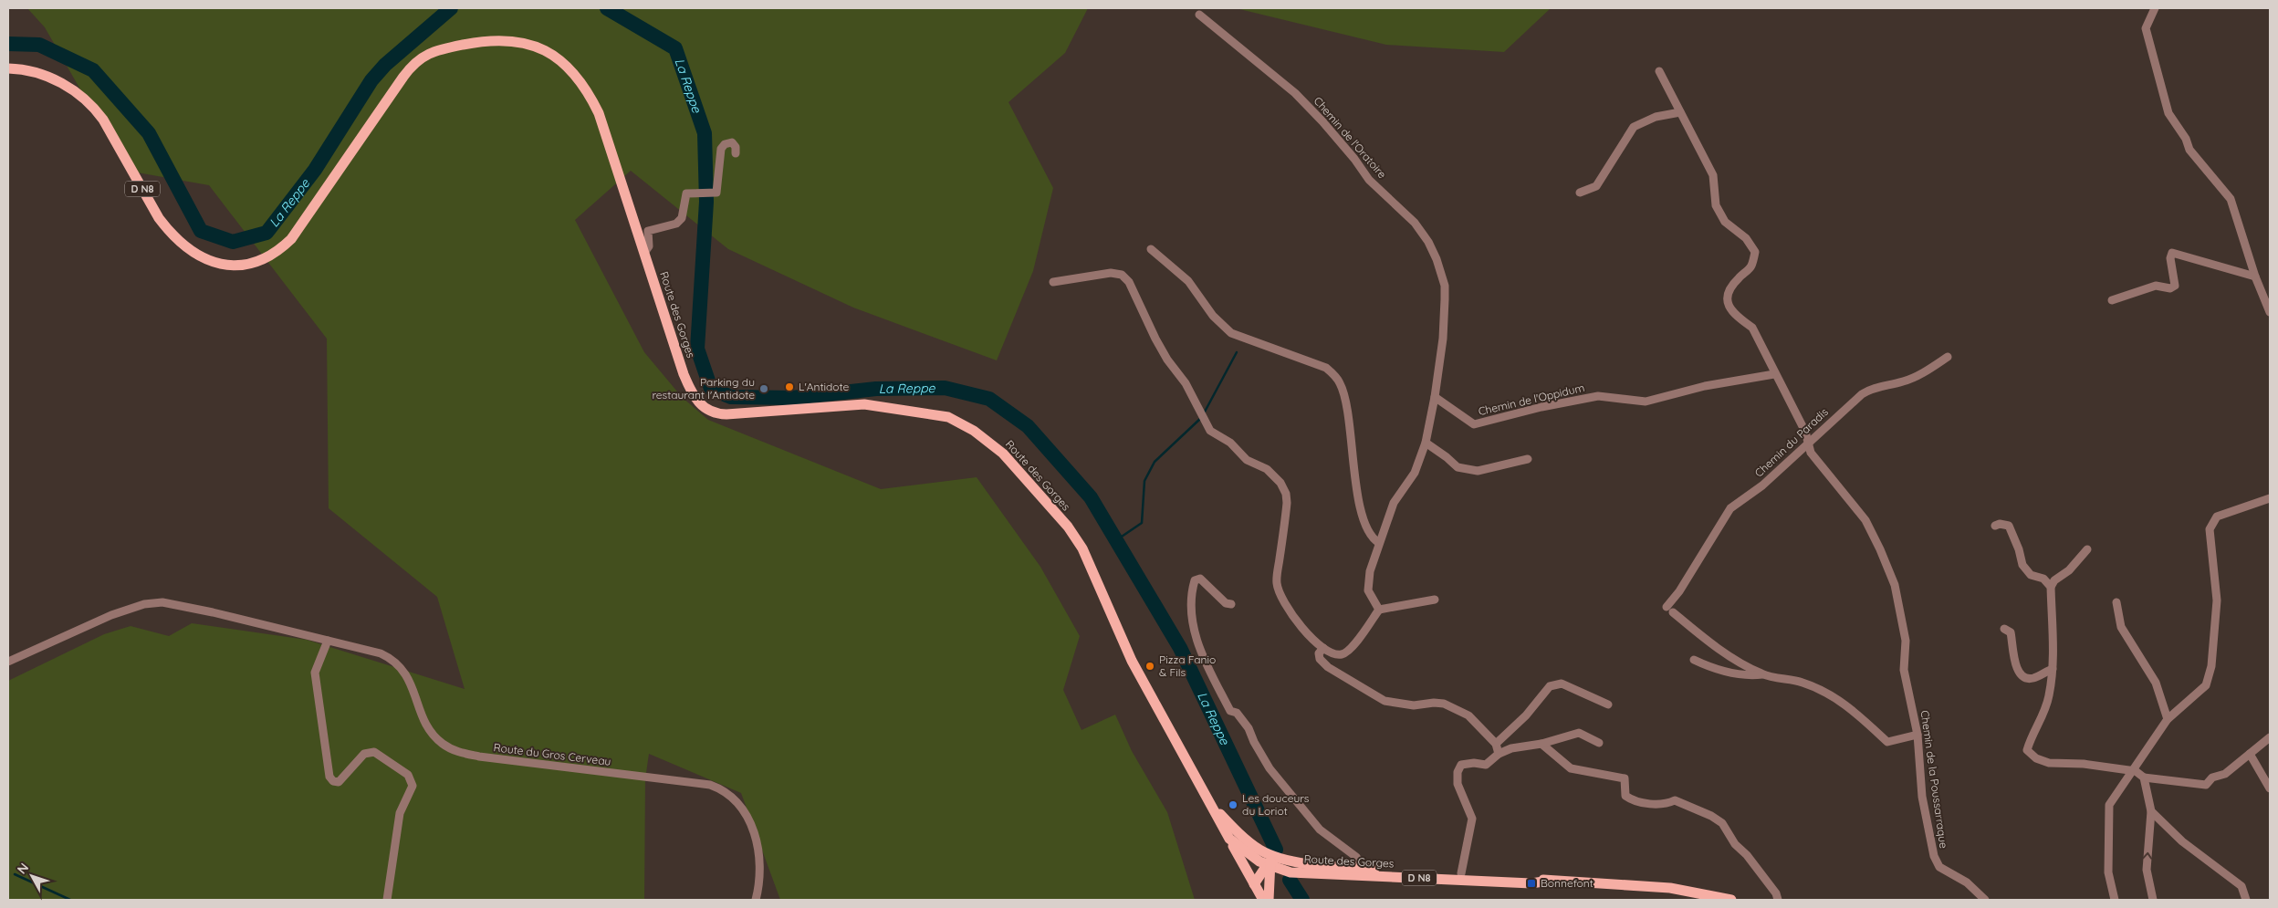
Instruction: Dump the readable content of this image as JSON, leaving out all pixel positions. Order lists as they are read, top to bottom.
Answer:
{
  "streets": {
    "main road": ["D N8", "Route des Gorges"],
    "street": [
      "Chemin de l'Oratoire",
      "Chemin de l'Oppidum",
      "Chemin du Paradis",
      "Route du Gros Cerveau",
      "Chemin de la Poussarraque"
    ]
  },
  "crossings": [
    ["Chemin de l'Oratoire", "Chemin de l'Oppidum"],
    ["Chemin de l'Oppidum", "Chemin de la Poussarraque"],
    ["Chemin du Paradis", "Chemin de la Poussarraque"]
  ],
  "water": ["La Reppe"],
  "places": {
    "other": [
      "L'Antidote",
      "Parking du restaurant l'Antidote",
      "Pizza Fanio & Fils",
      "Les douceurs du Loriot"
    ],
    "transit": ["Bonnefont"]
  },
  "north": "top left"
}
